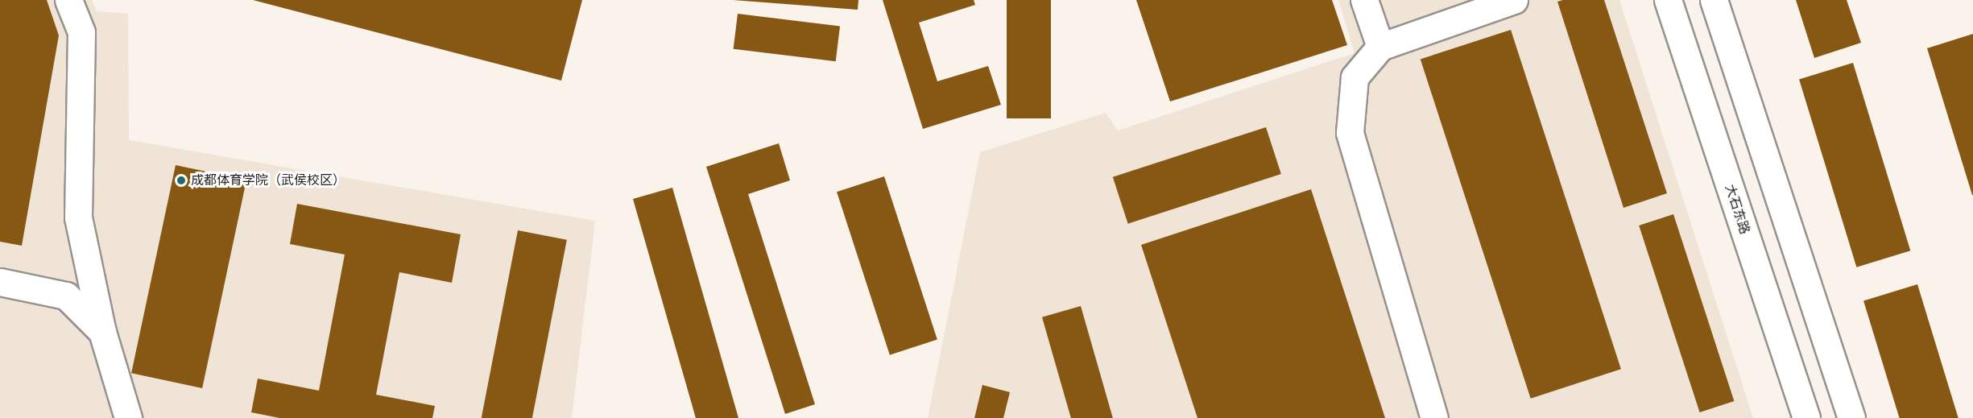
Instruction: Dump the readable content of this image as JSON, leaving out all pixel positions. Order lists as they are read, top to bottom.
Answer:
{
  "streets": {
    "main road": ["大石东路"]
  },
  "places": ["成都体育学院（武侯校区）"]
}
